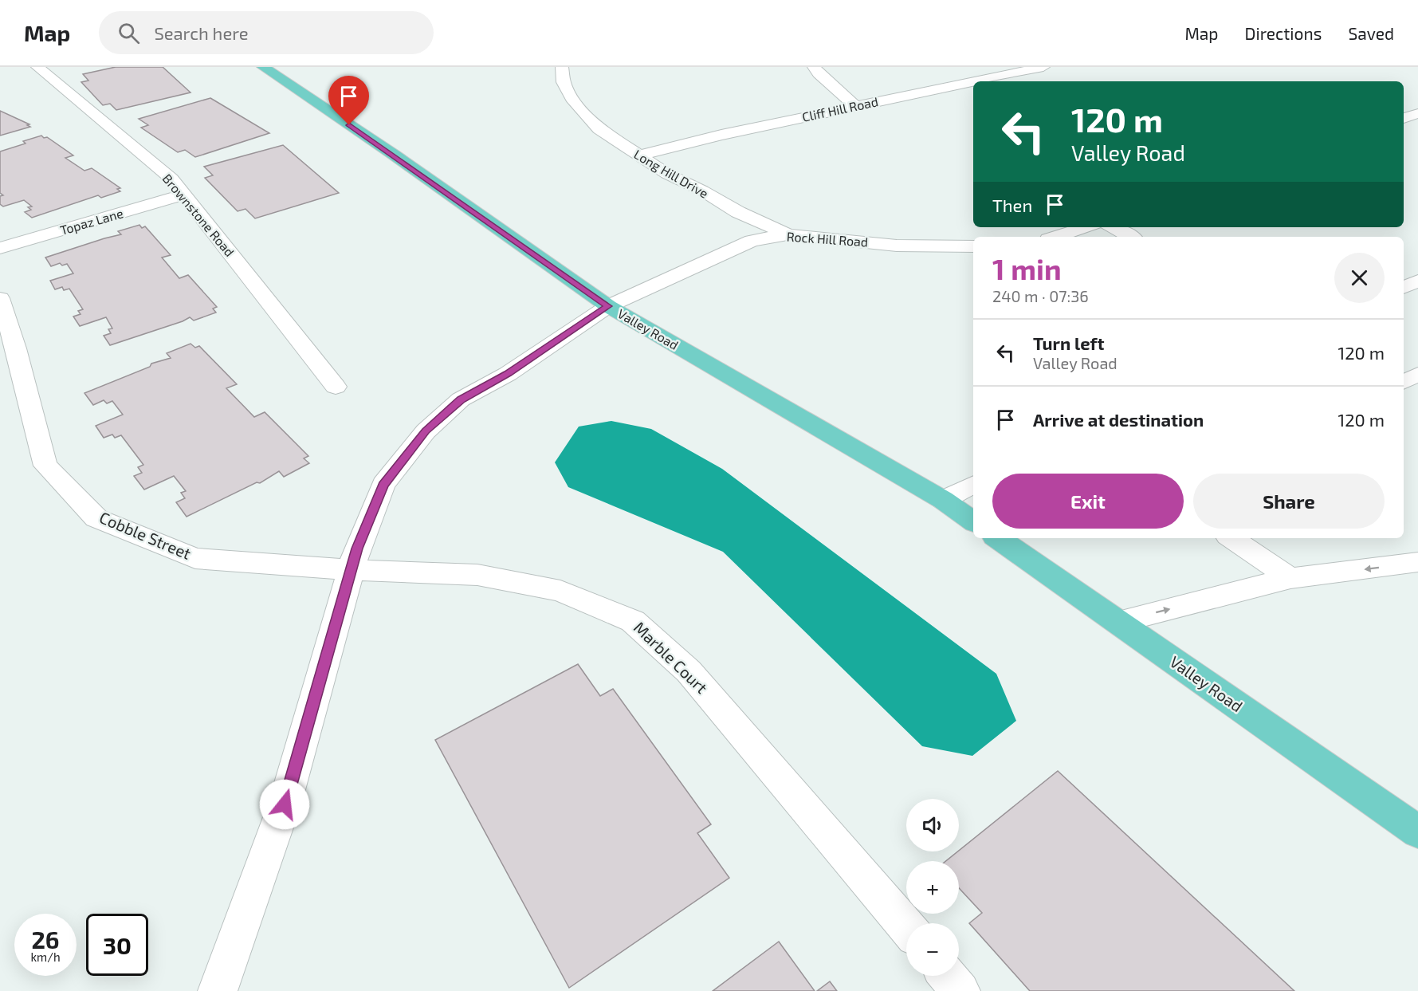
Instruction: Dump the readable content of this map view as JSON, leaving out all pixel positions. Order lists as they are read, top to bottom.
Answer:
{
  "streets": {
    "main road": ["Valley Road"],
    "street": [
      "Cliff Hill Road",
      "Long Hill Drive",
      "Brownstone Road",
      "Topaz Lane",
      "Rock Hill Road",
      "Cobble Street",
      "Marble Court"
    ]
  },
  "crossings": [
    ["Cliff Hill Road", "Long Hill Drive"],
    ["Long Hill Drive", "Rock Hill Road"],
    ["Brownstone Road", "Topaz Lane"],
    ["Rock Hill Road", "Valley Road"],
    ["Rock Hill Road", "Cobble Street"],
    ["Rock Hill Road", "Marble Court"],
    ["Cobble Street", "Marble Court"]
  ],
  "page": {
    "header": "Map",
    "search": "Search here",
    "nav": ["Map", "Directions", "Saved"],
    "turn": ["120 m", "Valley Road"],
    "then": "Then",
    "heading": ["1 min", "240 m · 07:36"],
    "list": [
      {
        "name": "Turn left",
        "note": "Valley Road",
        "value": "120 m"
      },
      {
        "name": "Arrive at destination",
        "value": "120 m"
      }
    ],
    "buttons": ["Exit", "Share"],
    "map_buttons": ["+", "−"],
    "speed": "26 km/h",
    "limit": "30"
  }
}
